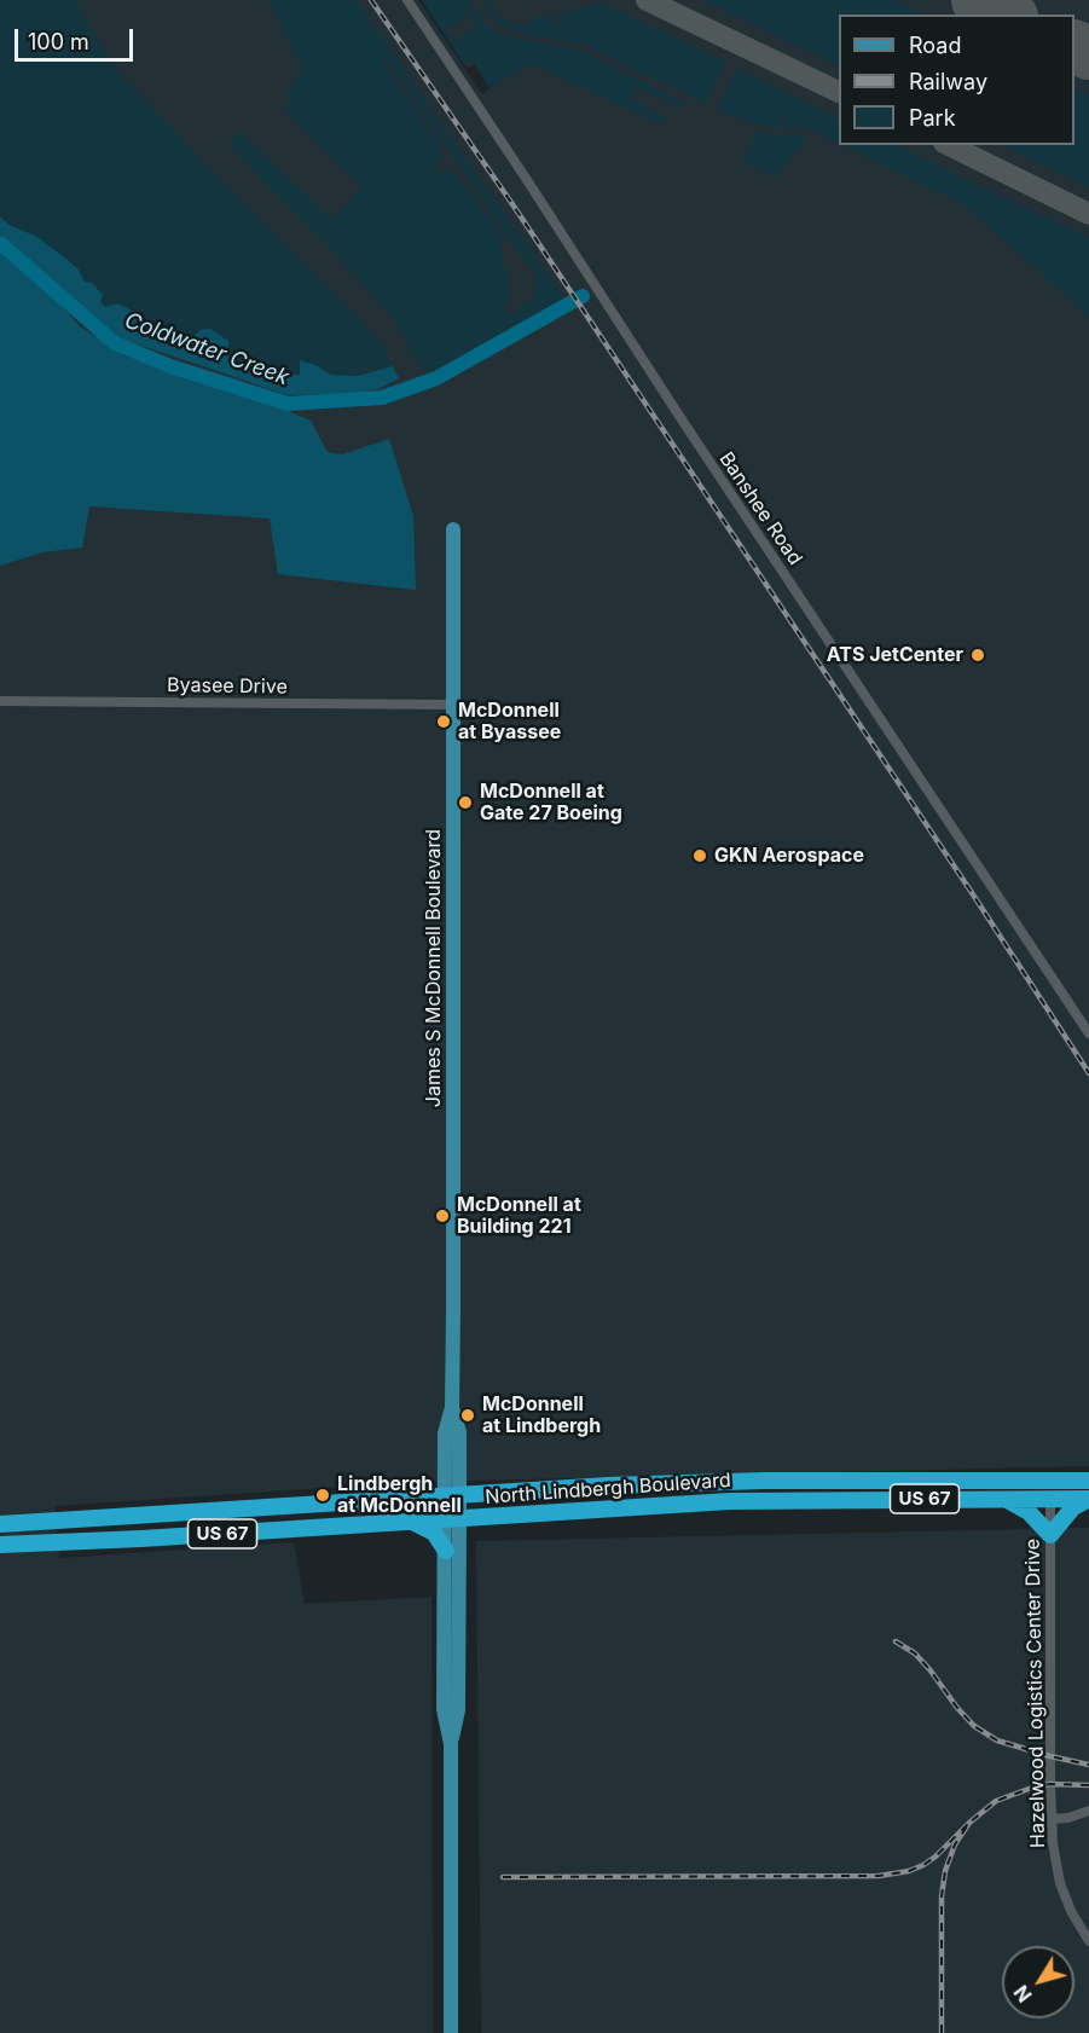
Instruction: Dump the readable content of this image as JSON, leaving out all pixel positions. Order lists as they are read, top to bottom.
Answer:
{
  "streets": {
    "highway": ["North Lindbergh Boulevard", "US 67"],
    "main road": ["James S McDonnell Boulevard"],
    "street": ["Banshee Road", "Byasee Drive", "Hazelwood Logistics Center Drive"]
  },
  "crossings": [
    ["Byasee Drive", "James S McDonnell Boulevard"],
    ["James S McDonnell Boulevard", "North Lindbergh Boulevard"],
    ["North Lindbergh Boulevard", "Hazelwood Logistics Center Drive"]
  ],
  "water": ["Coldwater Creek"],
  "places": [
    "ATS JetCenter",
    "McDonnell at Byassee",
    "McDonnell at Gate 27 Boeing",
    "GKN Aerospace",
    "McDonnell at Building 221",
    "McDonnell at Lindbergh",
    "Lindbergh at McDonnell"
  ],
  "legend": ["Road", "Railway", "Park"],
  "scale_bar": "100 m",
  "north": "bottom left"
}
